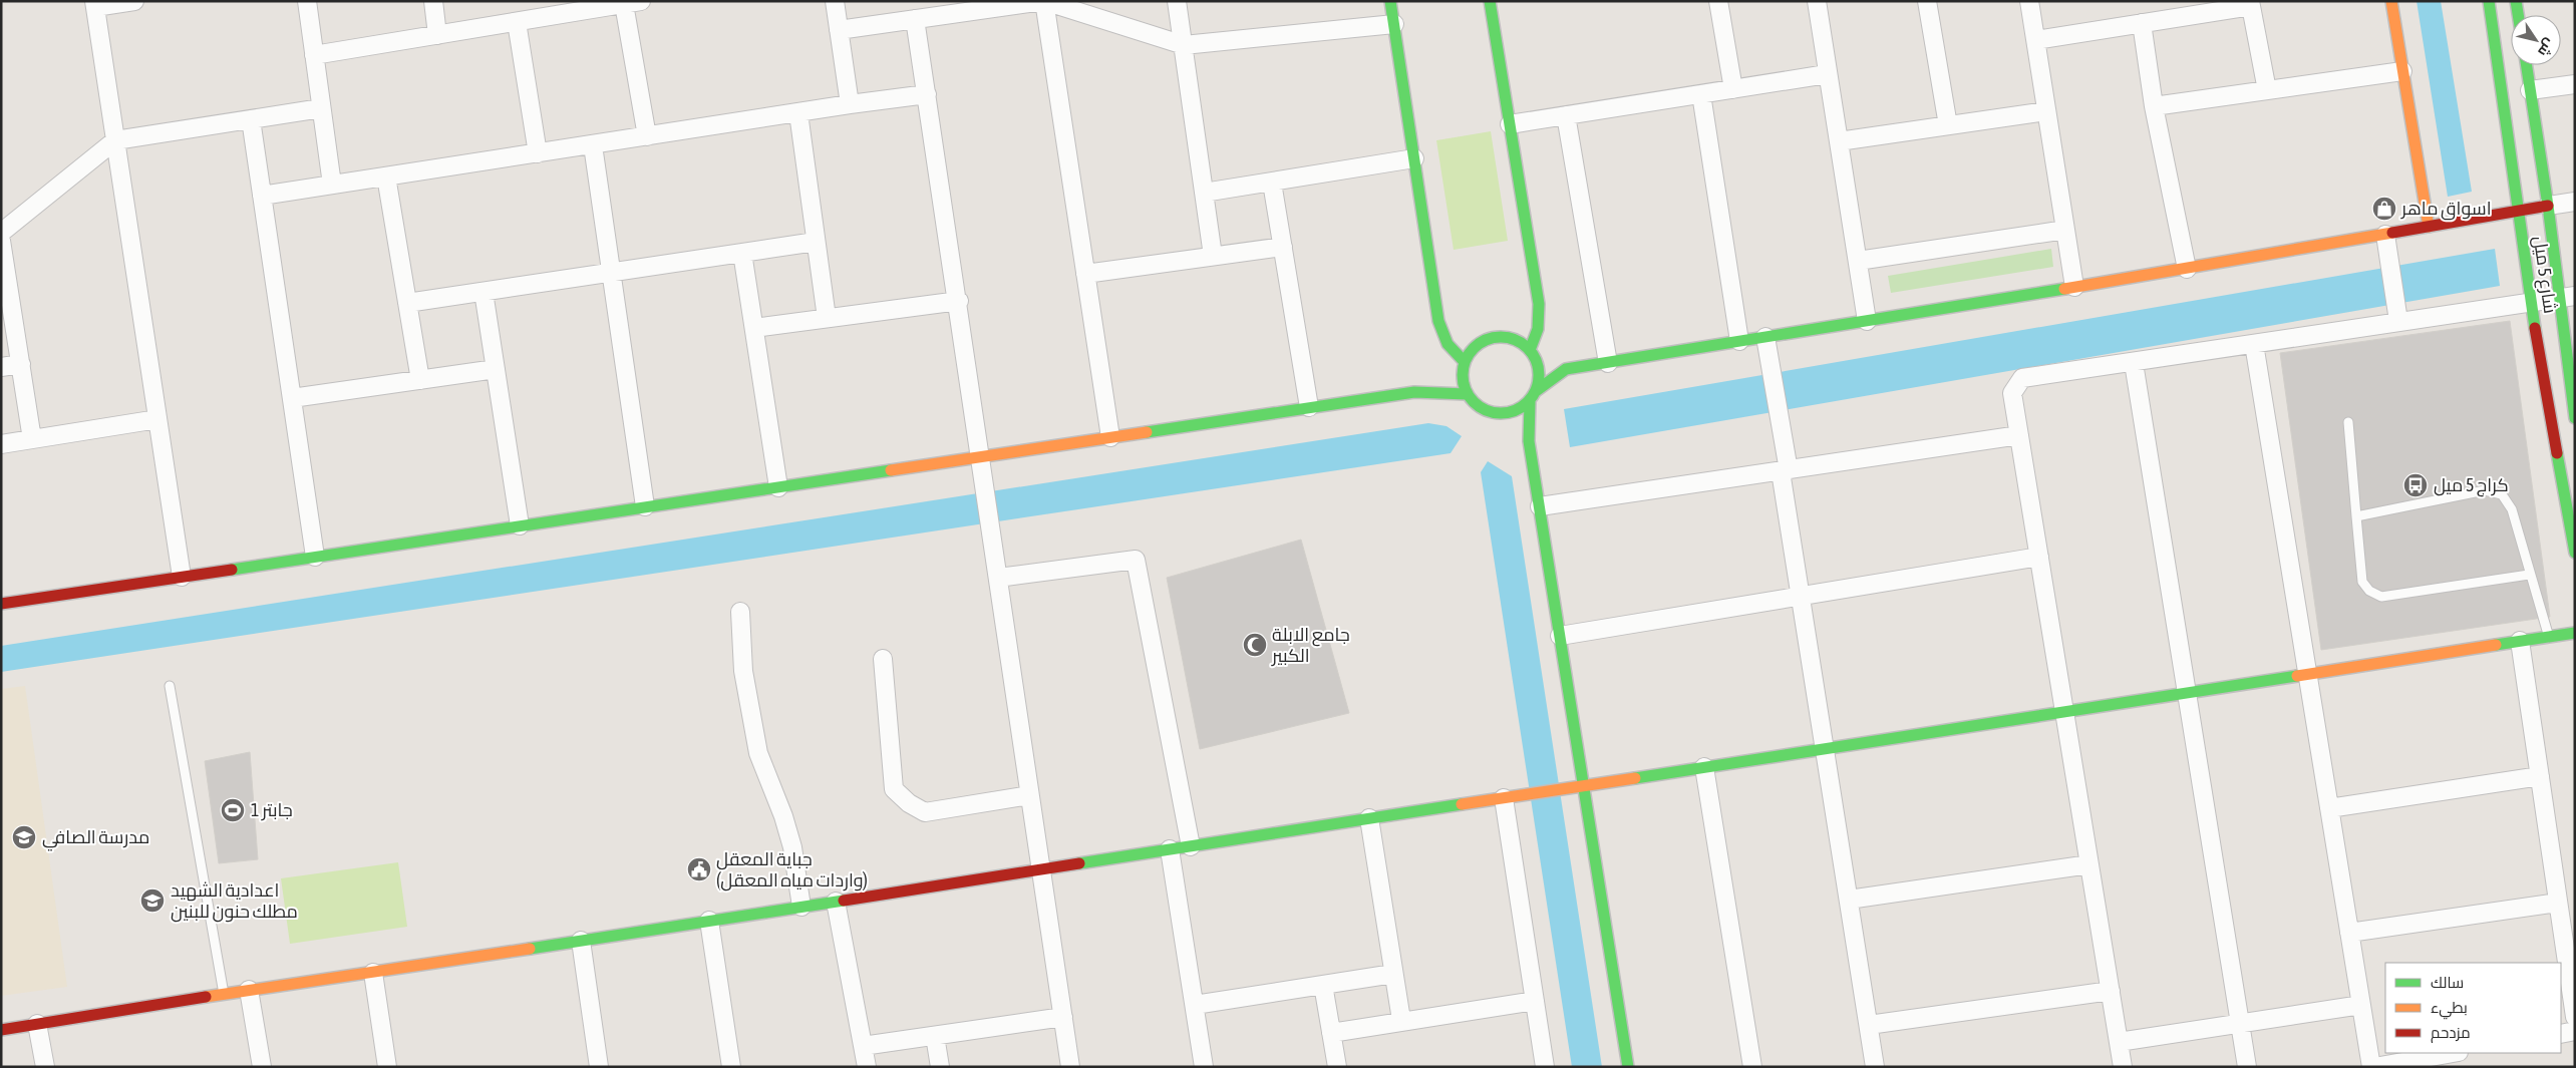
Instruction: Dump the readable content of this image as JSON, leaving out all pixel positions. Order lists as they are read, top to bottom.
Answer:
{
  "streets": {
    "street": ["شارع 5 ميل"]
  },
  "places": {
    "shop": ["اسواق ماهر"],
    "bus stop": ["كراج 5 ميل"],
    "mosque": ["جامع الابلة الكبير"],
    "sports": ["جابتر 1"],
    "school or university": ["مدرسة الصافي", "اعدادية الشهيد مطلك حنون للبنين"],
    "public building": ["جباية المعقل (واردات مياه المعقل)"]
  },
  "legend": ["سالك", "بطيء", "مزدحم"],
  "north": "bottom right"
}
